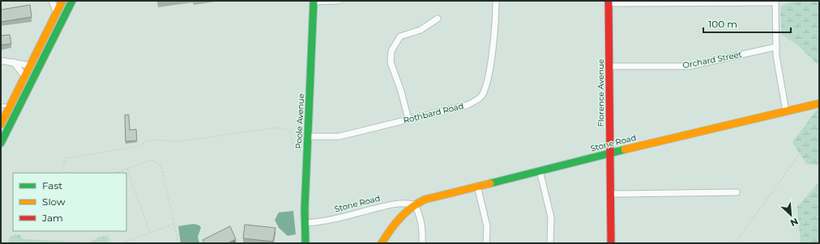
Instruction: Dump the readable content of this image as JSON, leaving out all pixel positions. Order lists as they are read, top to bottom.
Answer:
{
  "streets": {
    "main road": ["Florence Avenue", "Poole Avenue", "Stone Road"],
    "street": ["Orchard Street", "Rothbard Road"]
  },
  "crossings": [
    ["Orchard Street", "Florence Avenue"],
    ["Florence Avenue", "Stone Road"],
    ["Rothbard Road", "Poole Avenue"],
    ["Poole Avenue", "Stone Road"]
  ],
  "legend": ["Fast", "Slow", "Jam"],
  "scale_bar": "100 m",
  "north": "bottom right"
}
